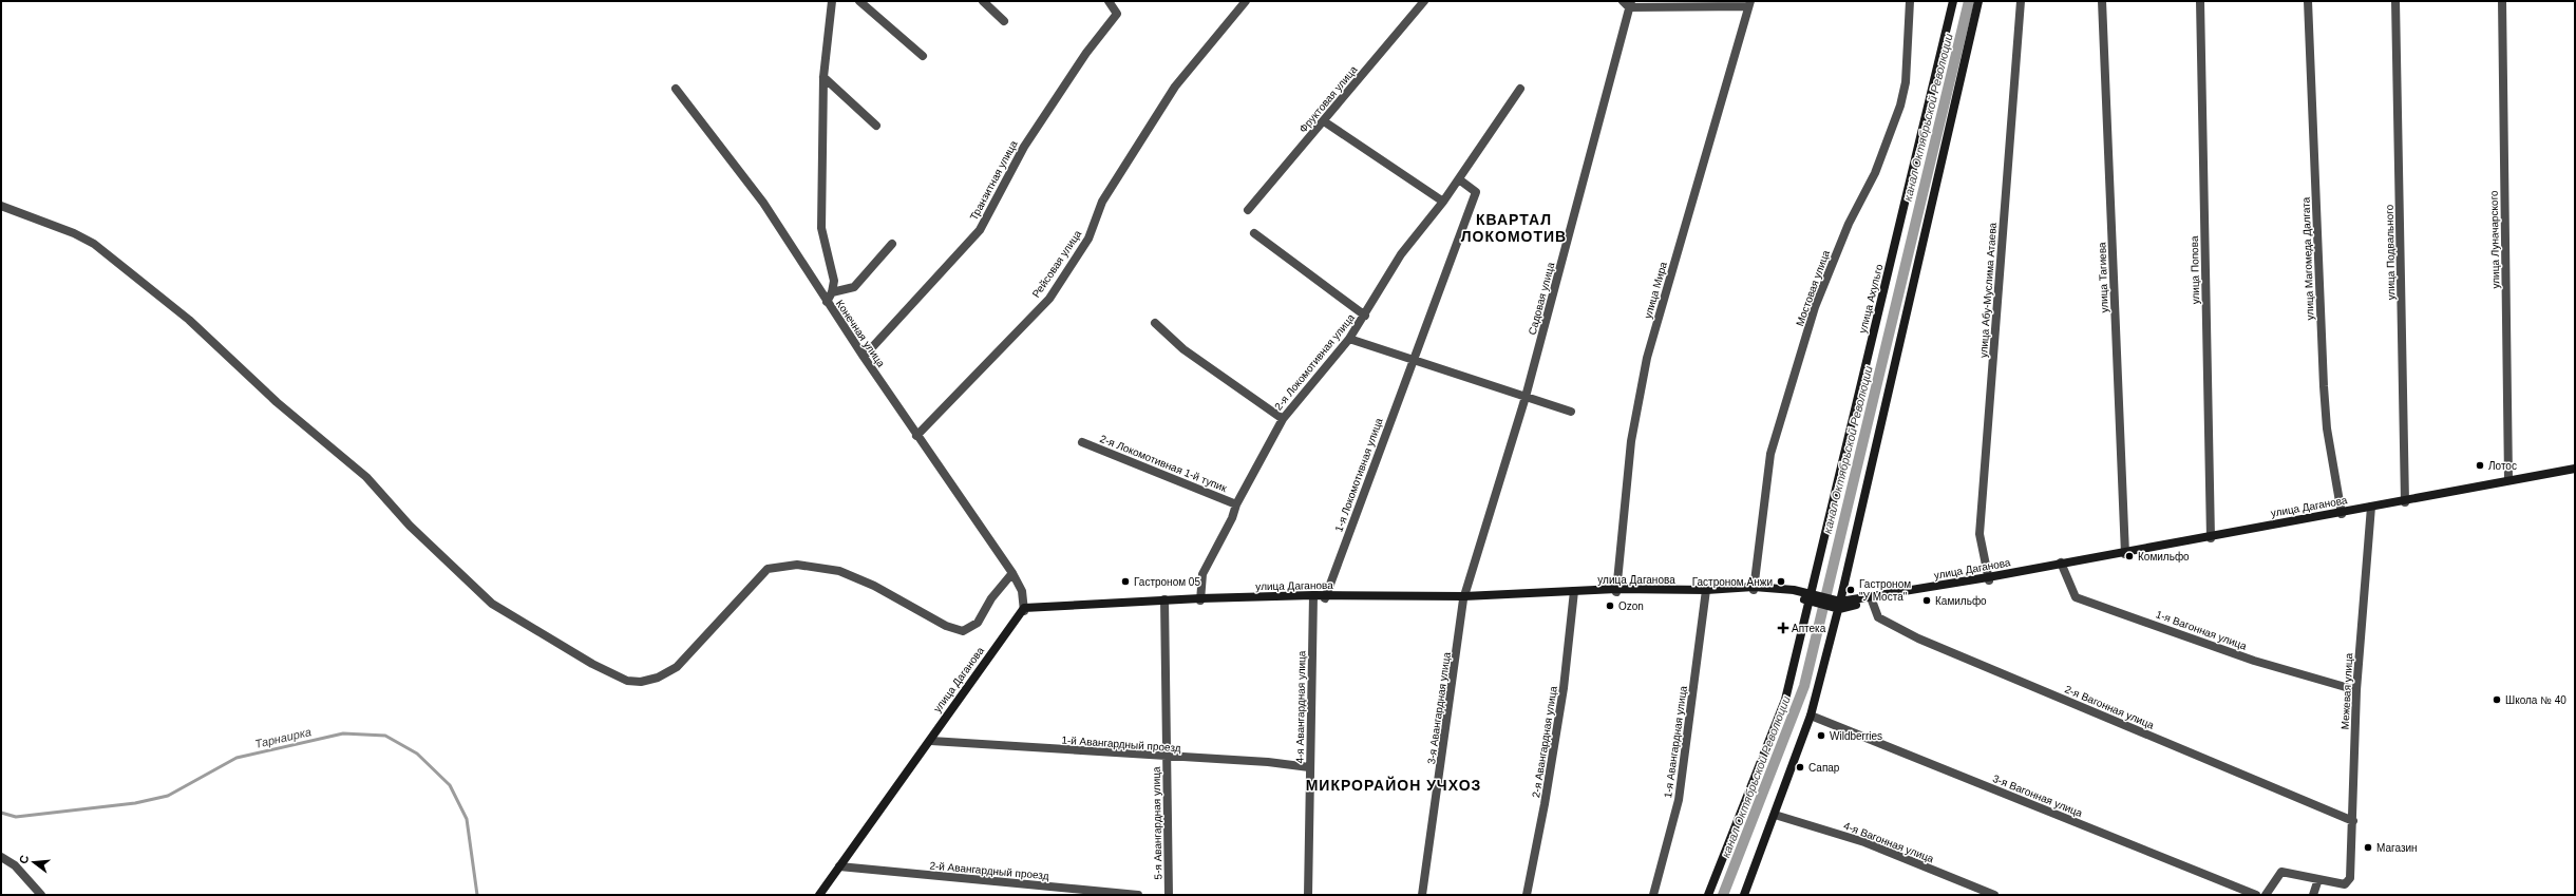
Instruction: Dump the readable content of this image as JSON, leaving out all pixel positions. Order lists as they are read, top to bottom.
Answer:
{
  "streets": {
    "main road": ["улица Ахульго", "улица Даганова"],
    "street": [
      "Фруктовая улица",
      "Транзитная улица",
      "улица Луначарского",
      "улица Подвального",
      "улица Магомеда Далгата",
      "Рейсовая улица",
      "улица Попова",
      "улица Тагиева",
      "Мостовая улица",
      "улица Мира",
      "улица Абу-Муслима Атаева",
      "Садовая улица",
      "Конечная улица",
      "2-я Локомотивная улица",
      "2-я Локомотивная 1-й тупик",
      "1-я Локомотивная улица",
      "1-я Вагонная улица",
      "Межевая улица",
      "4-я Авангардная улица",
      "2-я Вагонная улица",
      "3-я Авангардная улица",
      "2-я Авангардная улица",
      "1-я Авангардная улица",
      "1-й Авангардный проезд",
      "3-я Вагонная улица",
      "5-я Авангардная улица",
      "4-я Вагонная улица",
      "2-й Авангардный проезд"
    ]
  },
  "crossings": [
    ["Транзитная улица", "Конечная улица"],
    ["улица Луначарского", "улица Даганова"],
    ["улица Подвального", "улица Даганова"],
    ["улица Магомеда Далгата", "улица Даганова"],
    ["Рейсовая улица", "Конечная улица"],
    ["улица Попова", "улица Даганова"],
    ["улица Тагиева", "улица Даганова"],
    ["Мостовая улица", "улица Даганова"],
    ["улица Мира", "улица Даганова"],
    ["улица Абу-Муслима Атаева", "улица Даганова"],
    ["Садовая улица", "улица Даганова"],
    ["Садовая улица", "3-я Авангардная улица"],
    ["улица Ахульго", "улица Даганова"],
    ["Конечная улица", "улица Даганова"],
    ["2-я Локомотивная улица", "2-я Локомотивная 1-й тупик"],
    ["2-я Локомотивная улица", "1-я Локомотивная улица"],
    ["2-я Локомотивная улица", "улица Даганова"],
    ["1-я Локомотивная улица", "улица Даганова"],
    ["улица Даганова", "1-я Вагонная улица"],
    ["улица Даганова", "Межевая улица"],
    ["улица Даганова", "4-я Авангардная улица"],
    ["улица Даганова", "2-я Вагонная улица"],
    ["улица Даганова", "3-я Авангардная улица"],
    ["улица Даганова", "2-я Авангардная улица"],
    ["улица Даганова", "1-я Авангардная улица"],
    ["улица Даганова", "1-й Авангардный проезд"],
    ["улица Даганова", "5-я Авангардная улица"],
    ["улица Даганова", "2-й Авангардный проезд"],
    ["1-я Вагонная улица", "Межевая улица"],
    ["Межевая улица", "2-я Вагонная улица"],
    ["4-я Авангардная улица", "1-й Авангардный проезд"],
    ["1-й Авангардный проезд", "5-я Авангардная улица"]
  ],
  "districts": ["КВАРТАЛ ЛОКОМОТИВ", "МИКРОРАЙОН УЧХОЗ"],
  "water": ["канал Октябрьской Революции", "Тарнаирка"],
  "places": {
    "other": [
      "Лотос",
      "Комильфо",
      "Гастроном 05",
      "Гастроном Анжи",
      "Гастроном \"У Моста\"",
      "Камильфо",
      "Ozon",
      "Школа № 40",
      "Wildberries",
      "Сапар",
      "Магазин"
    ],
    "health": ["Аптека"]
  },
  "north": "left"
}
